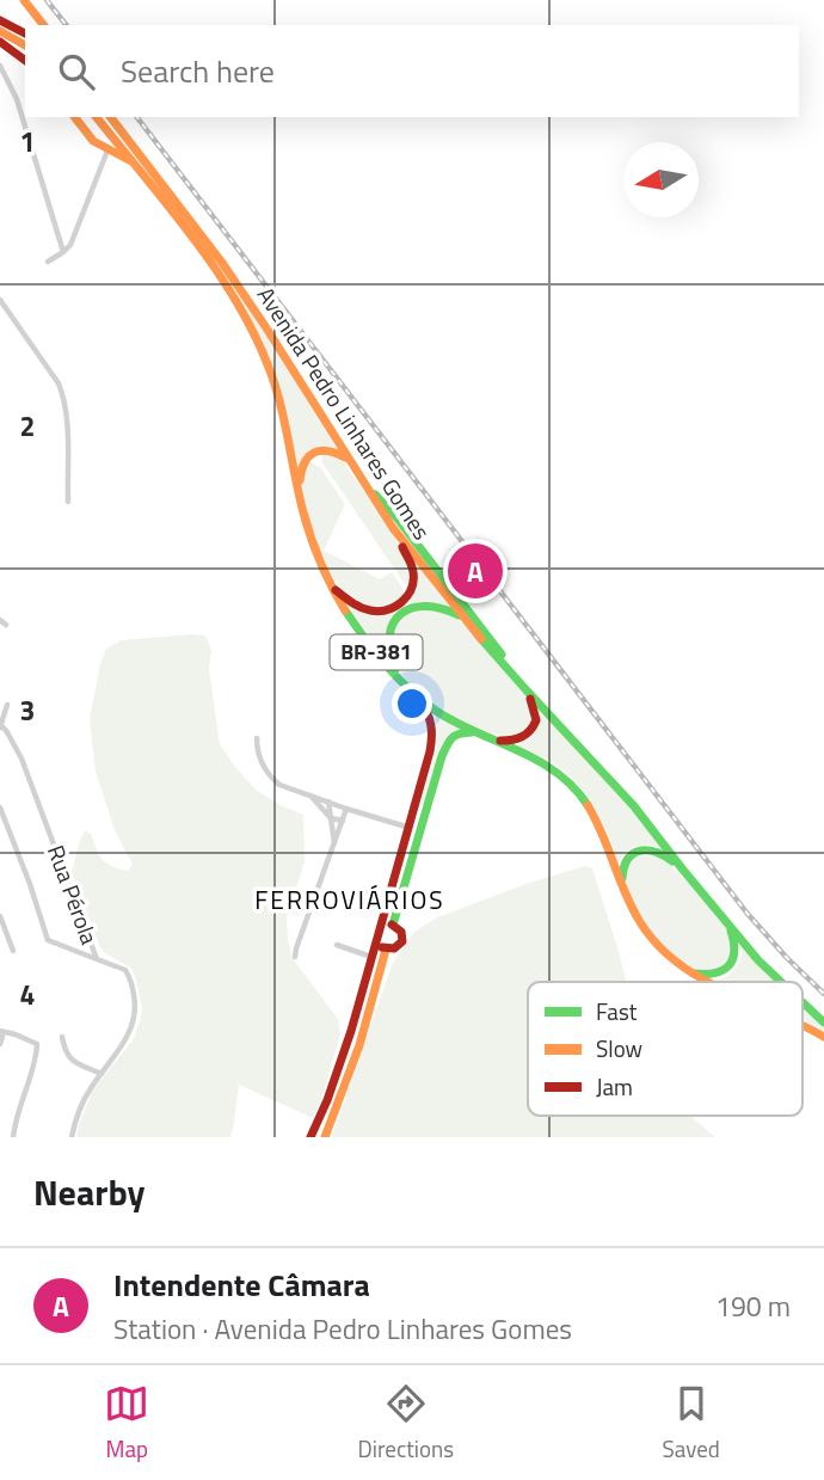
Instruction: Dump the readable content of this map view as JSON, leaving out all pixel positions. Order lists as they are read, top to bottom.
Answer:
{
  "streets": {
    "main road": ["Avenida Pedro Linhares Gomes", "BR-381"],
    "street": ["Rua Pérola"]
  },
  "districts": ["FERROVIÁRIOS"],
  "legend": ["Fast", "Slow", "Jam"],
  "north": "left",
  "page": {
    "search": "Search here",
    "pins": "A",
    "heading": "Nearby",
    "list": [
      {
        "mark": "A",
        "name": "Intendente Câmara",
        "note": "Station · Avenida Pedro Linhares Gomes",
        "value": "190 m"
      }
    ],
    "nav": ["Map", "Directions", "Saved"]
  },
  "grid": {
    "rows": [
      "1",
      "2",
      "3",
      "4"
    ]
  }
}
